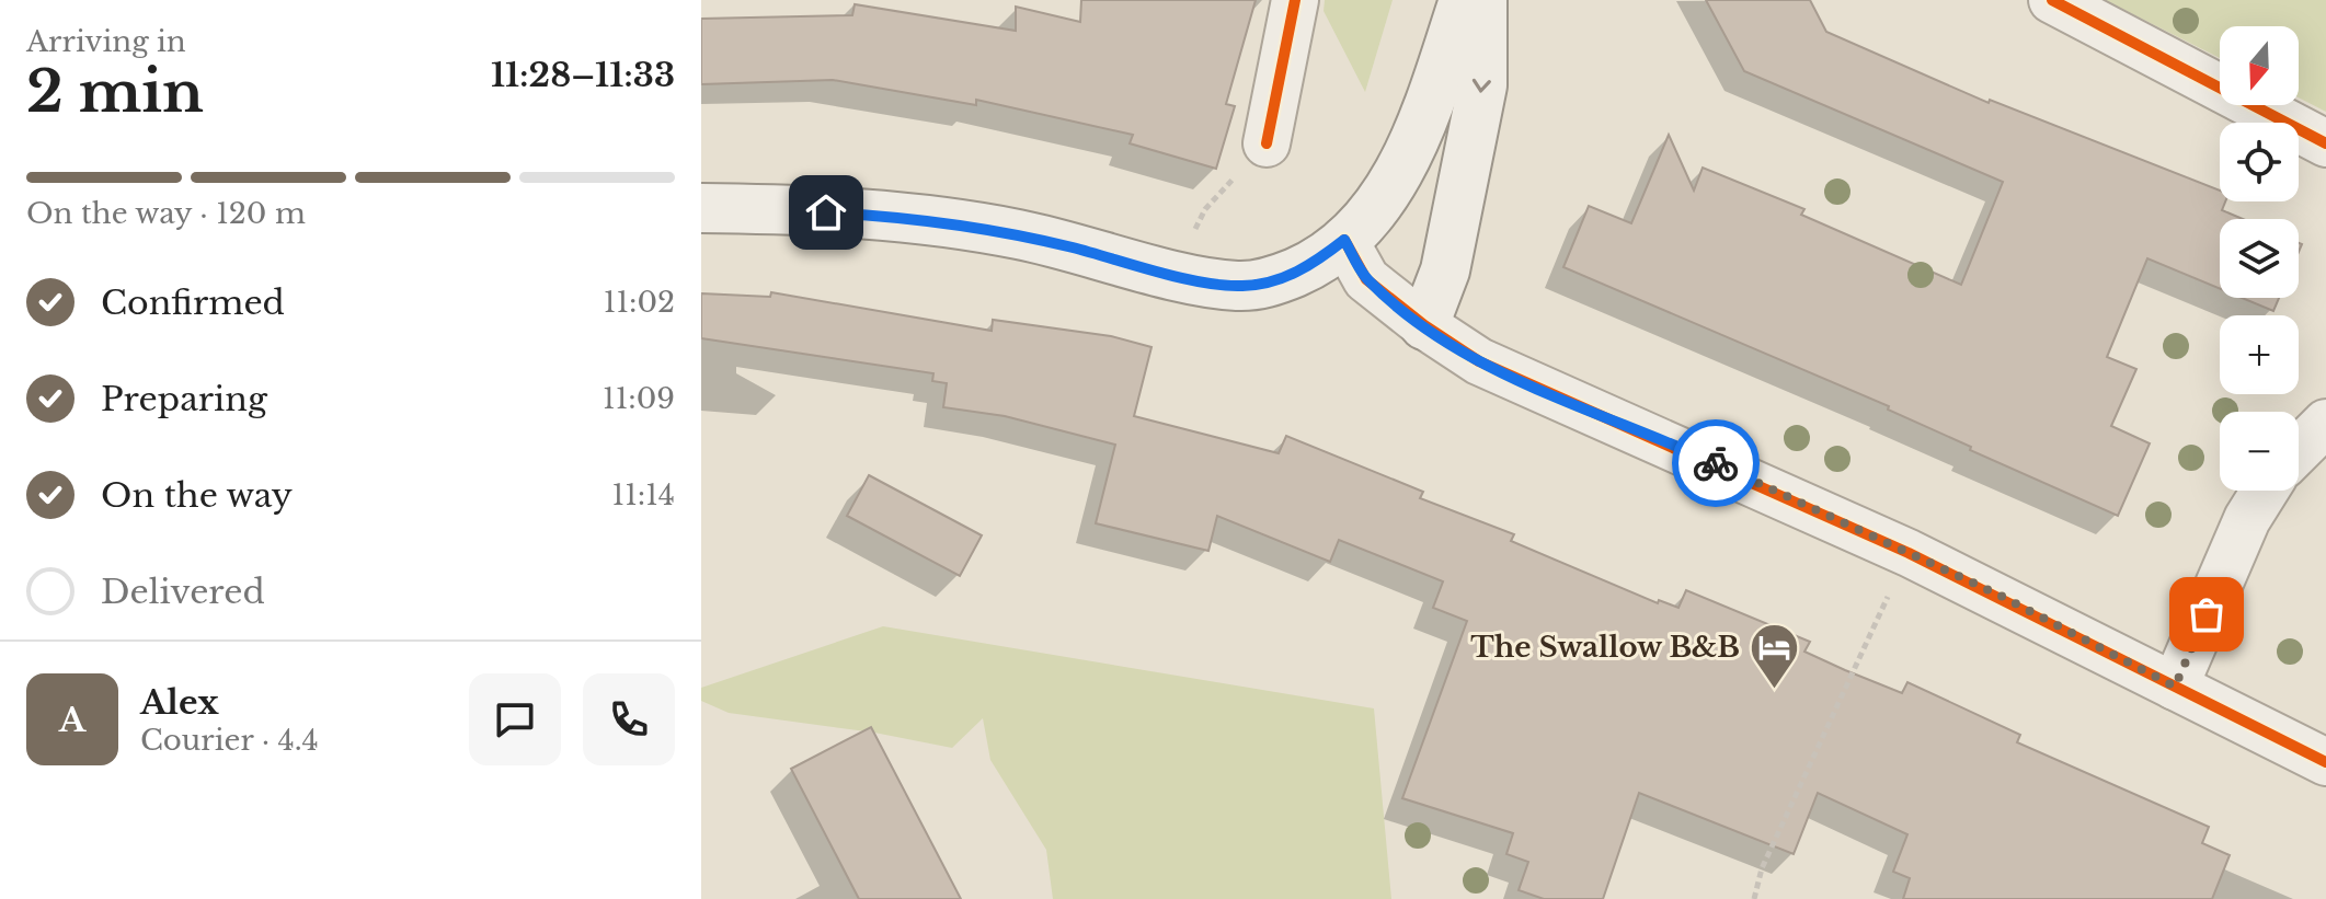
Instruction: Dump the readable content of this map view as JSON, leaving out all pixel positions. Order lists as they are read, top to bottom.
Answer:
{
  "places": {
    "hotel": ["The Swallow B&B"]
  },
  "north": "bottom",
  "page": {
    "heading": ["2 min", "Arriving in", "11:28–11:33"],
    "panel": ["Alex", "Courier · 4.4"],
    "map_buttons": ["+", "−"],
    "bar": "On the way · 120 m",
    "list": [
      ["Confirmed", "11:02"],
      ["Preparing", "11:09"],
      ["On the way", "11:14"],
      "Delivered"
    ],
    "round": "A"
  }
}
